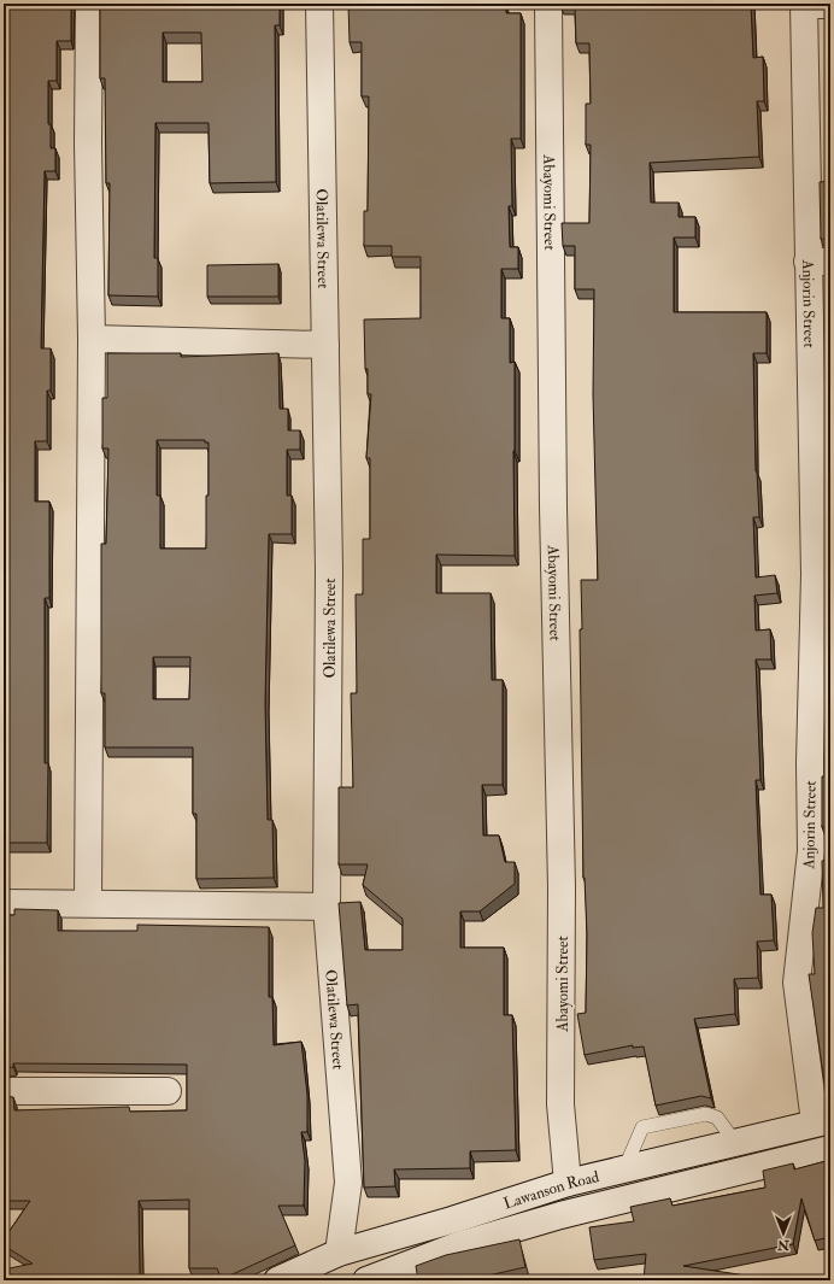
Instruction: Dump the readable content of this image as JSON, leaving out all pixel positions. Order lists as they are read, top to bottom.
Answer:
{
  "streets": {
    "street": [
      "Abayomi Street",
      "Olatilewa Street",
      "Anjorin Street",
      "Lawanson Road"
    ]
  },
  "crossings": [
    ["Abayomi Street", "Lawanson Road"],
    ["Olatilewa Street", "Lawanson Road"],
    ["Anjorin Street", "Lawanson Road"]
  ],
  "north": "bottom"
}
